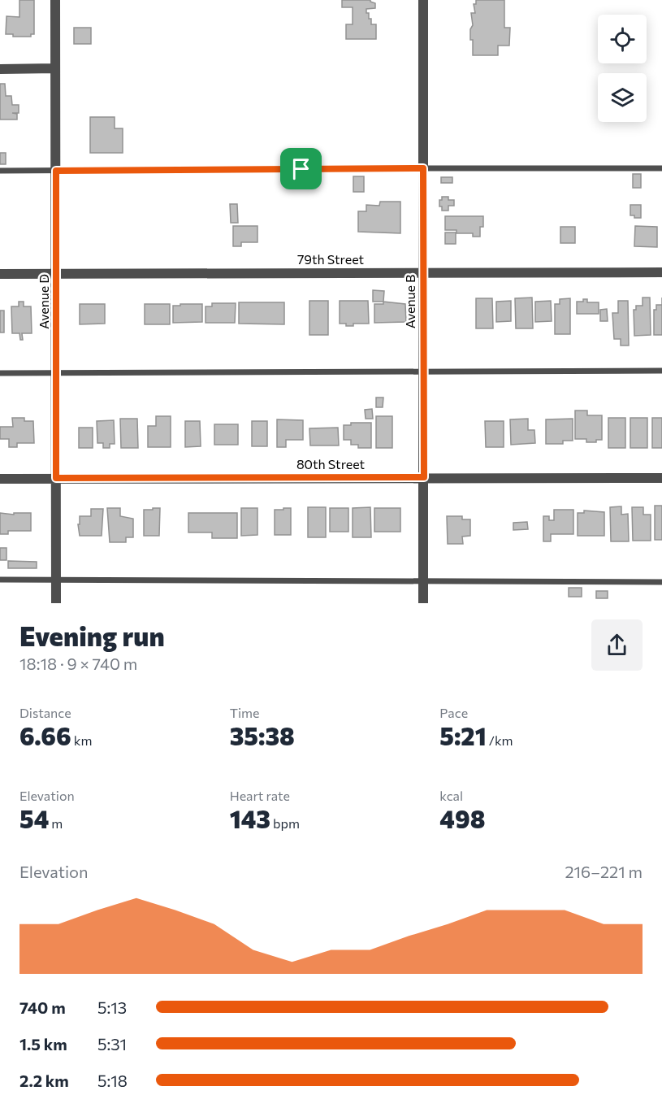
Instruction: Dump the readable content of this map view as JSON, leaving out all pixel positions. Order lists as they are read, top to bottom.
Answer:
{
  "streets": {
    "street": [
      "79th Street",
      "Avenue D",
      "Avenue B",
      "80th Street"
    ]
  },
  "crossings": [
    ["79th Street", "Avenue D"],
    ["79th Street", "Avenue B"],
    ["Avenue D", "80th Street"],
    ["Avenue B", "80th Street"]
  ],
  "page": {
    "heading": ["Evening run", "18:18 · 9 × 740 m"],
    "stats": [
      ["Distance", "6.66 km"],
      ["Time", "35:38"],
      ["Pace", "5:21 /km"],
      ["Elevation", "54 m"],
      ["Heart rate", "143 bpm"],
      ["kcal", "498"]
    ],
    "chart": ["Elevation", "216–221 m"],
    "list": [
      {
        "name": "740 m",
        "note": "5:13"
      },
      {
        "name": "1.5 km",
        "note": "5:31"
      },
      {
        "name": "2.2 km",
        "note": "5:18"
      }
    ]
  }
}
